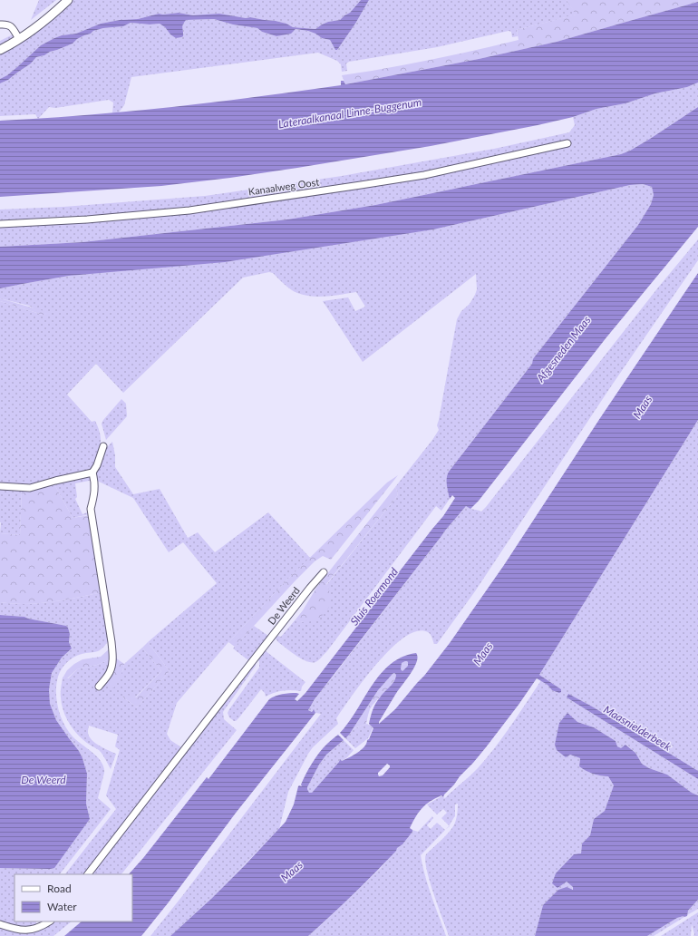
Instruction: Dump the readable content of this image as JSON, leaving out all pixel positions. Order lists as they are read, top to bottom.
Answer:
{
  "streets": {
    "street": ["Kanaalweg Oost", "De Weerd"]
  },
  "water": [
    "Lateraalkanaal Linne-Buggenum",
    "Afgesneden Maas",
    "Maas",
    "Sluis Roermond",
    "Maasnielderbeek",
    "De Weerd"
  ],
  "legend": ["Road", "Water"]
}
